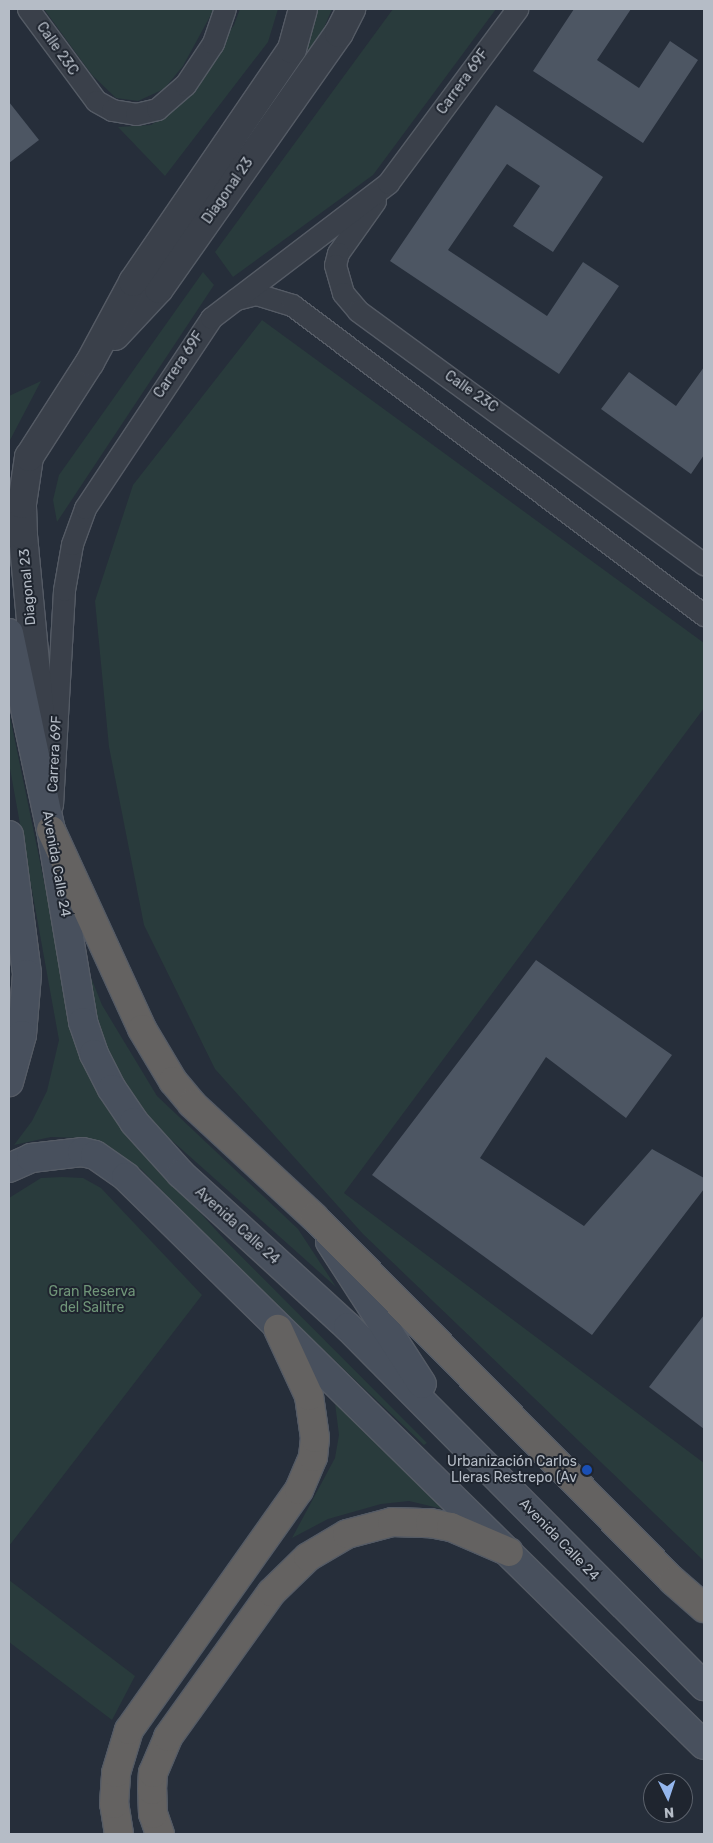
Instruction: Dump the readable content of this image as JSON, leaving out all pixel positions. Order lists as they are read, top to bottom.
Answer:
{
  "streets": {
    "main road": ["Avenida Calle 24"],
    "street": ["Calle 23C", "Carrera 69F", "Diagonal 23"]
  },
  "crossings": [
    ["Calle 23C", "Carrera 69F"],
    ["Carrera 69F", "Diagonal 23"],
    ["Carrera 69F", "Avenida Calle 24"],
    ["Diagonal 23", "Avenida Calle 24"]
  ],
  "parks": ["Gran Reserva del Salitre"],
  "places": ["Urbanización Carlos Lleras Restrepo (Av"],
  "north": "bottom"
}
